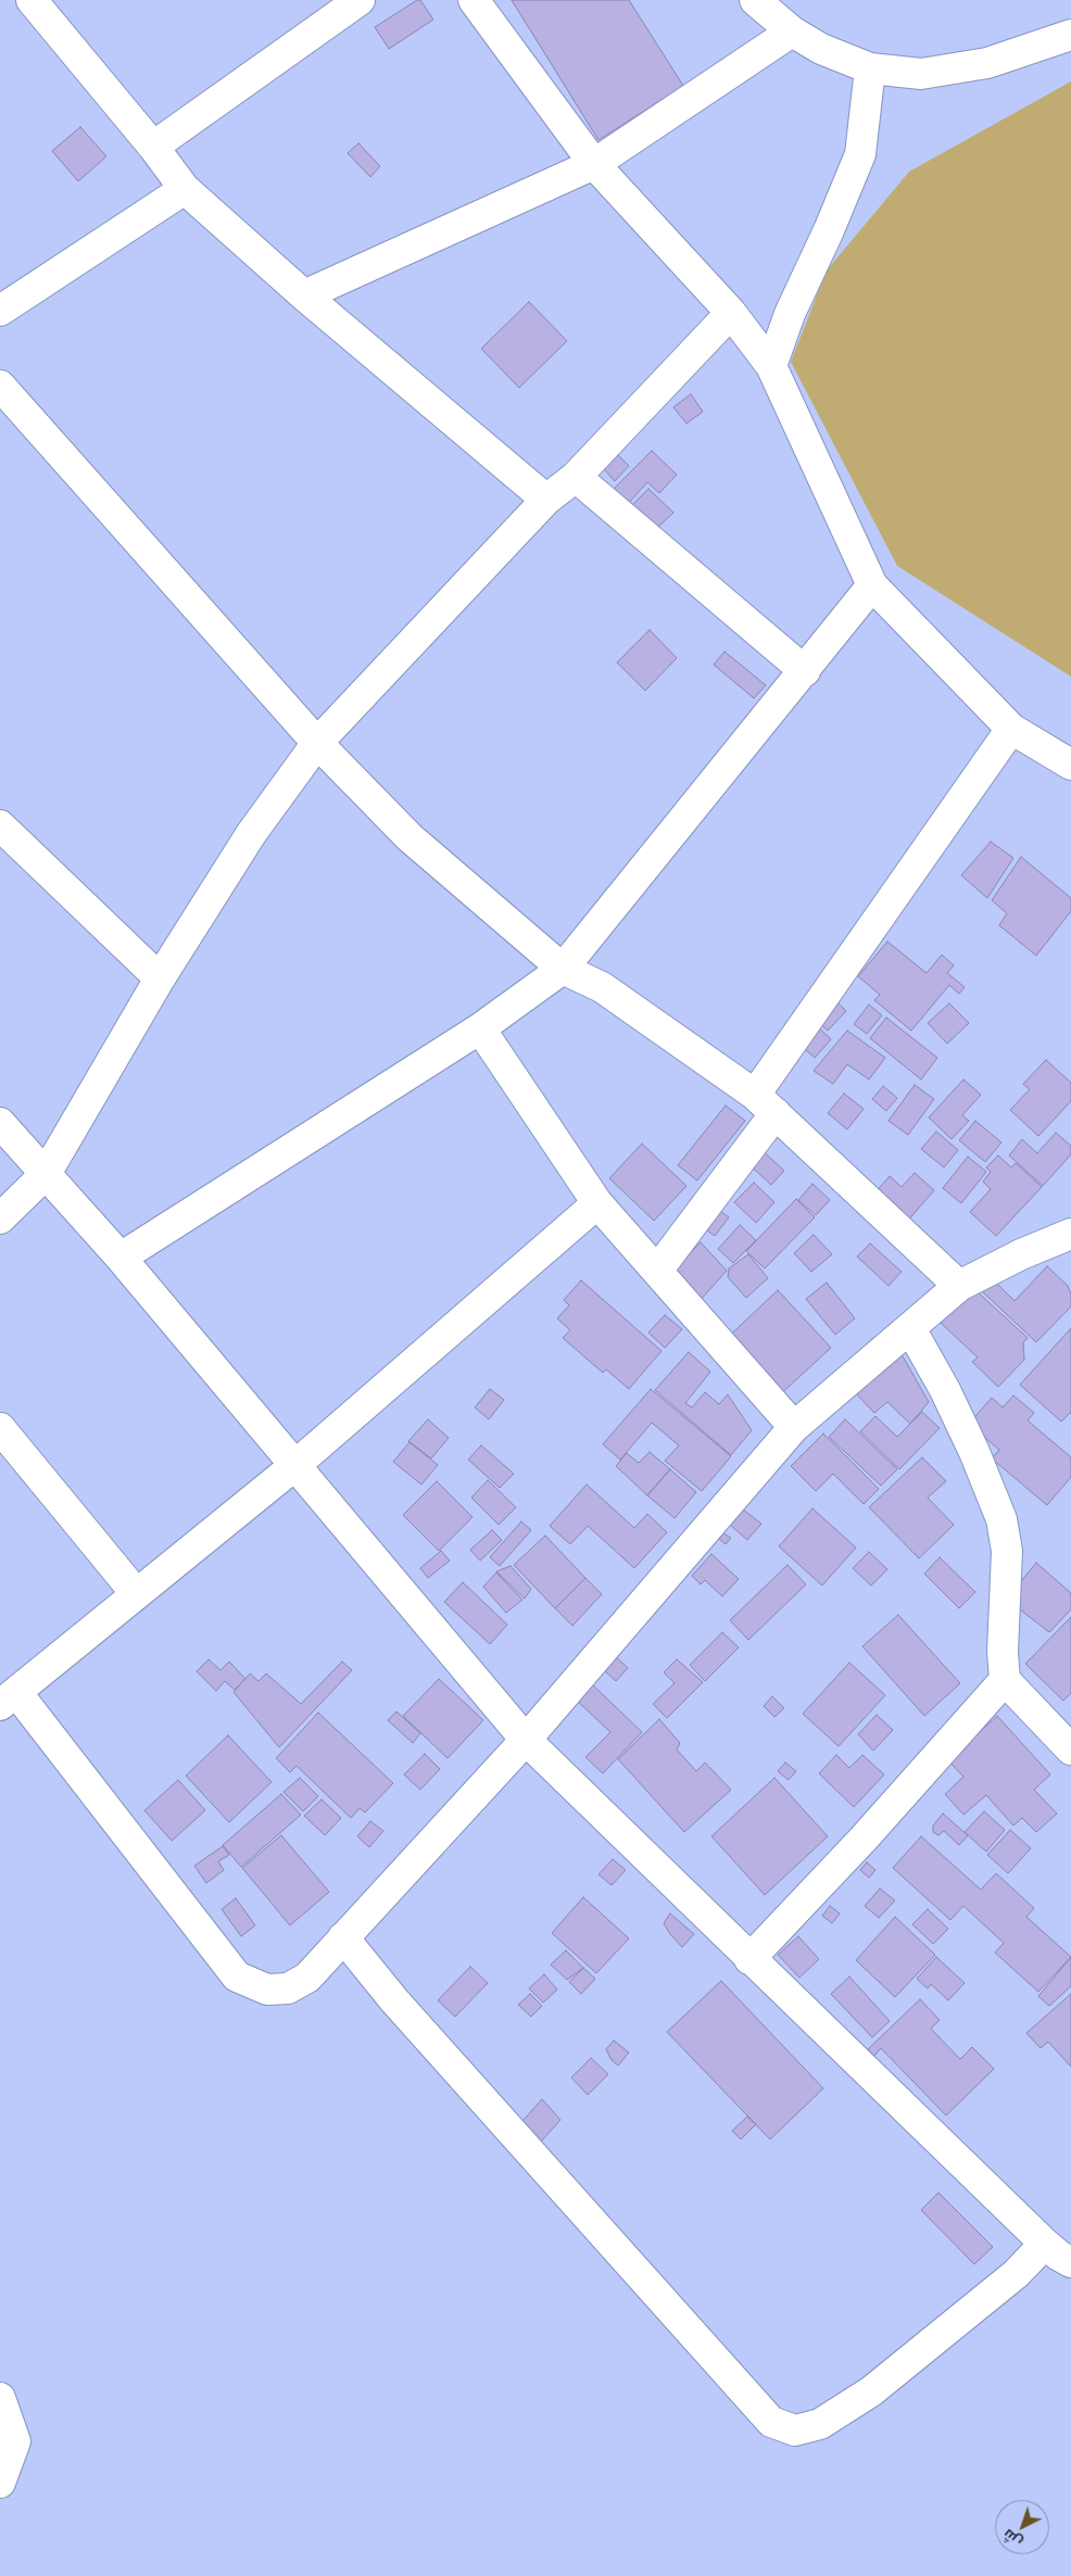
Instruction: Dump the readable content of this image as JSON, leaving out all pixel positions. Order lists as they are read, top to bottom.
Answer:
{
  "north": "bottom left"
}
